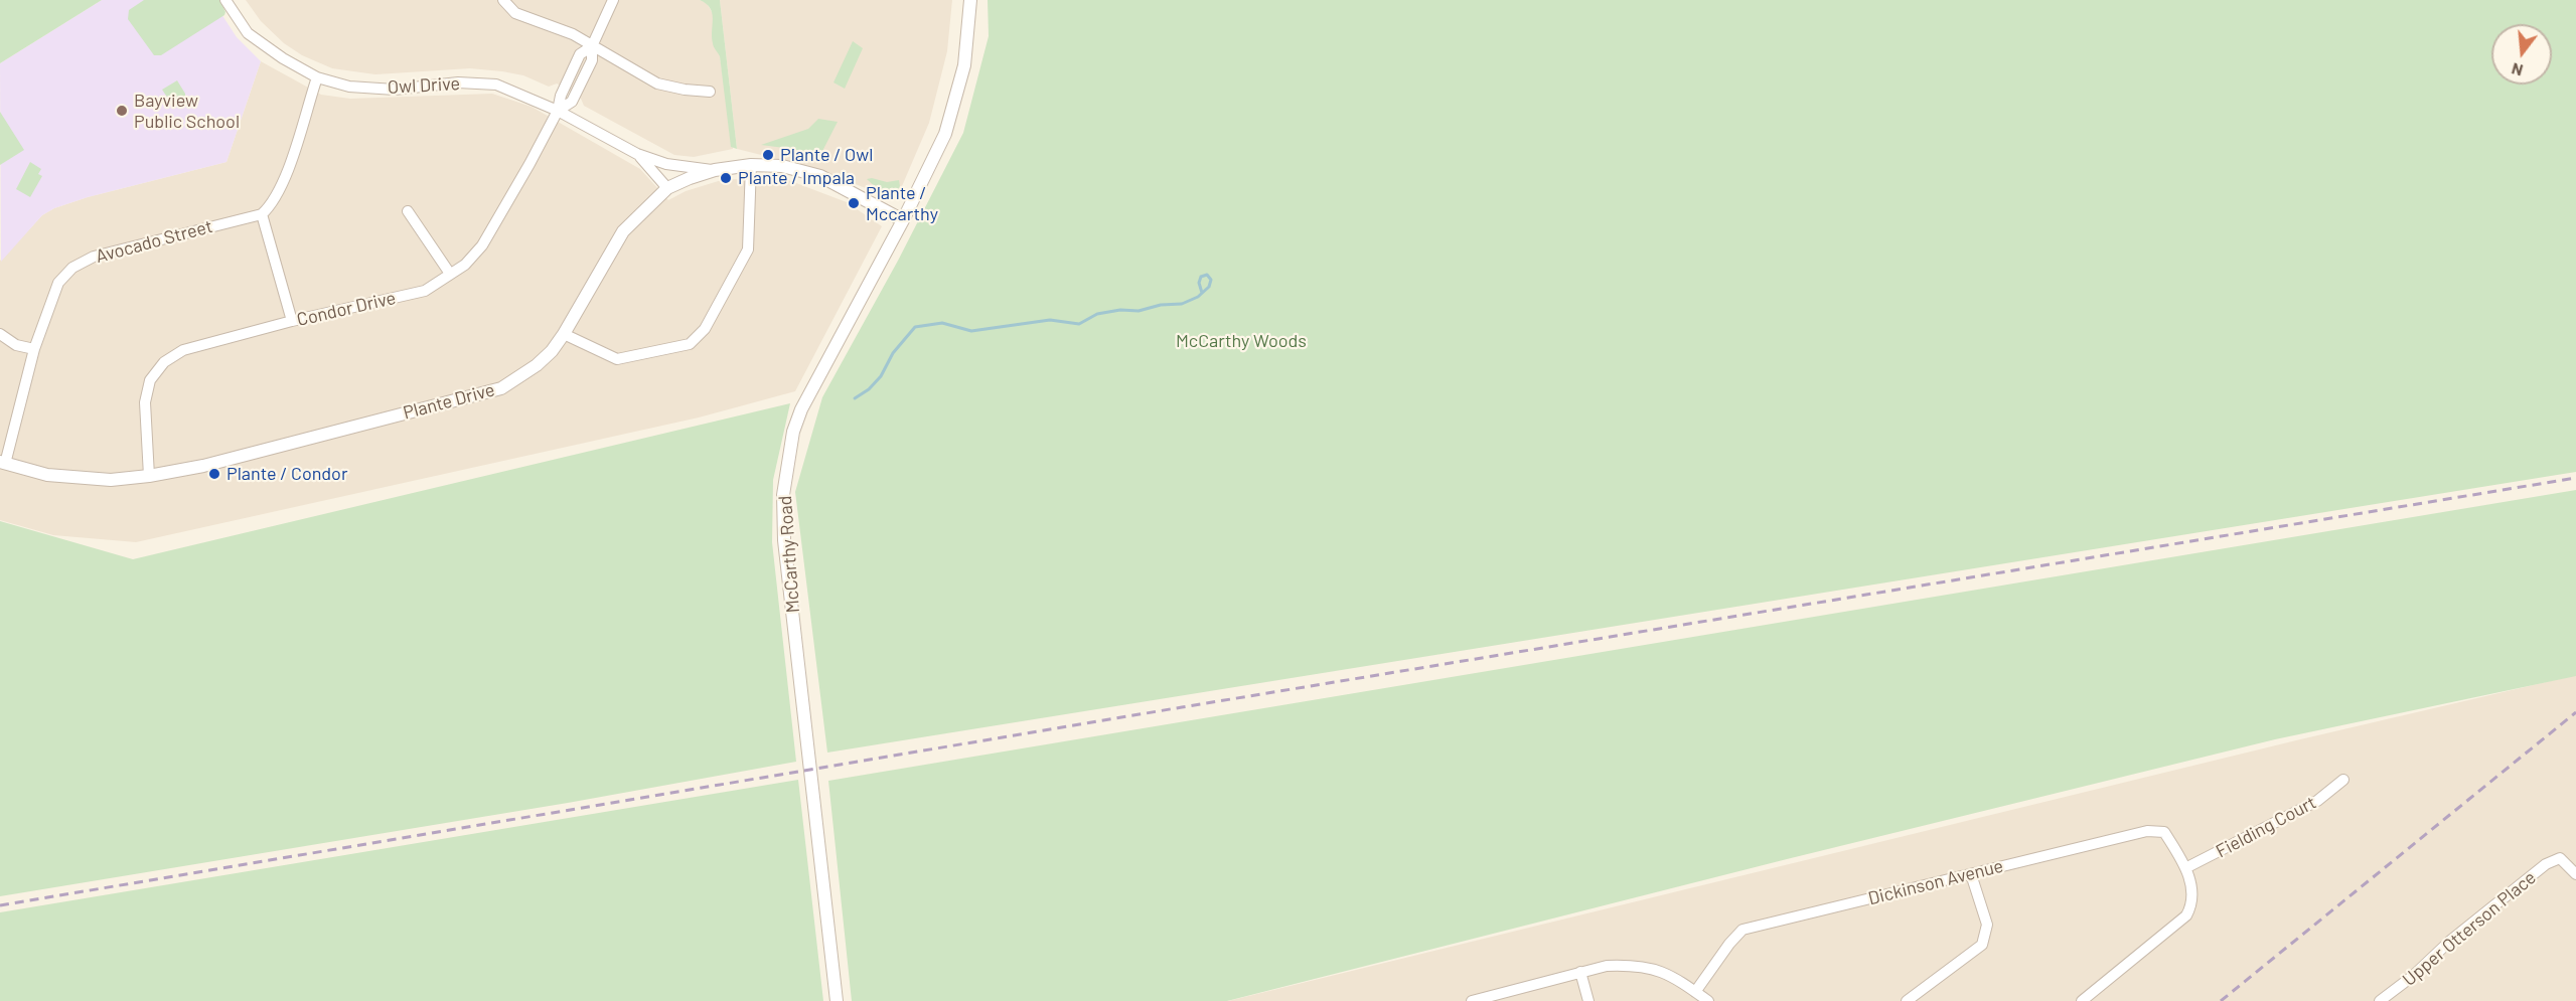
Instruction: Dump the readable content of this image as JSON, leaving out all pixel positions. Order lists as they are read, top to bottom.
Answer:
{
  "streets": {
    "street": [
      "Owl Drive",
      "Avocado Street",
      "Condor Drive",
      "Plante Drive",
      "McCarthy Road",
      "Fielding Court",
      "Dickinson Avenue",
      "Upper Otterson Place"
    ]
  },
  "crossings": [
    ["Owl Drive", "Condor Drive"],
    ["Owl Drive", "Plante Drive"],
    ["Avocado Street", "Plante Drive"],
    ["Condor Drive", "Plante Drive"],
    ["Plante Drive", "McCarthy Road"],
    ["Fielding Court", "Dickinson Avenue"]
  ],
  "parks": ["McCarthy Woods"],
  "places": [
    "Bayview Public School",
    "Plante / Owl",
    "Plante / Impala",
    "Plante / Mccarthy",
    "Plante / Condor"
  ],
  "north": "bottom"
}
